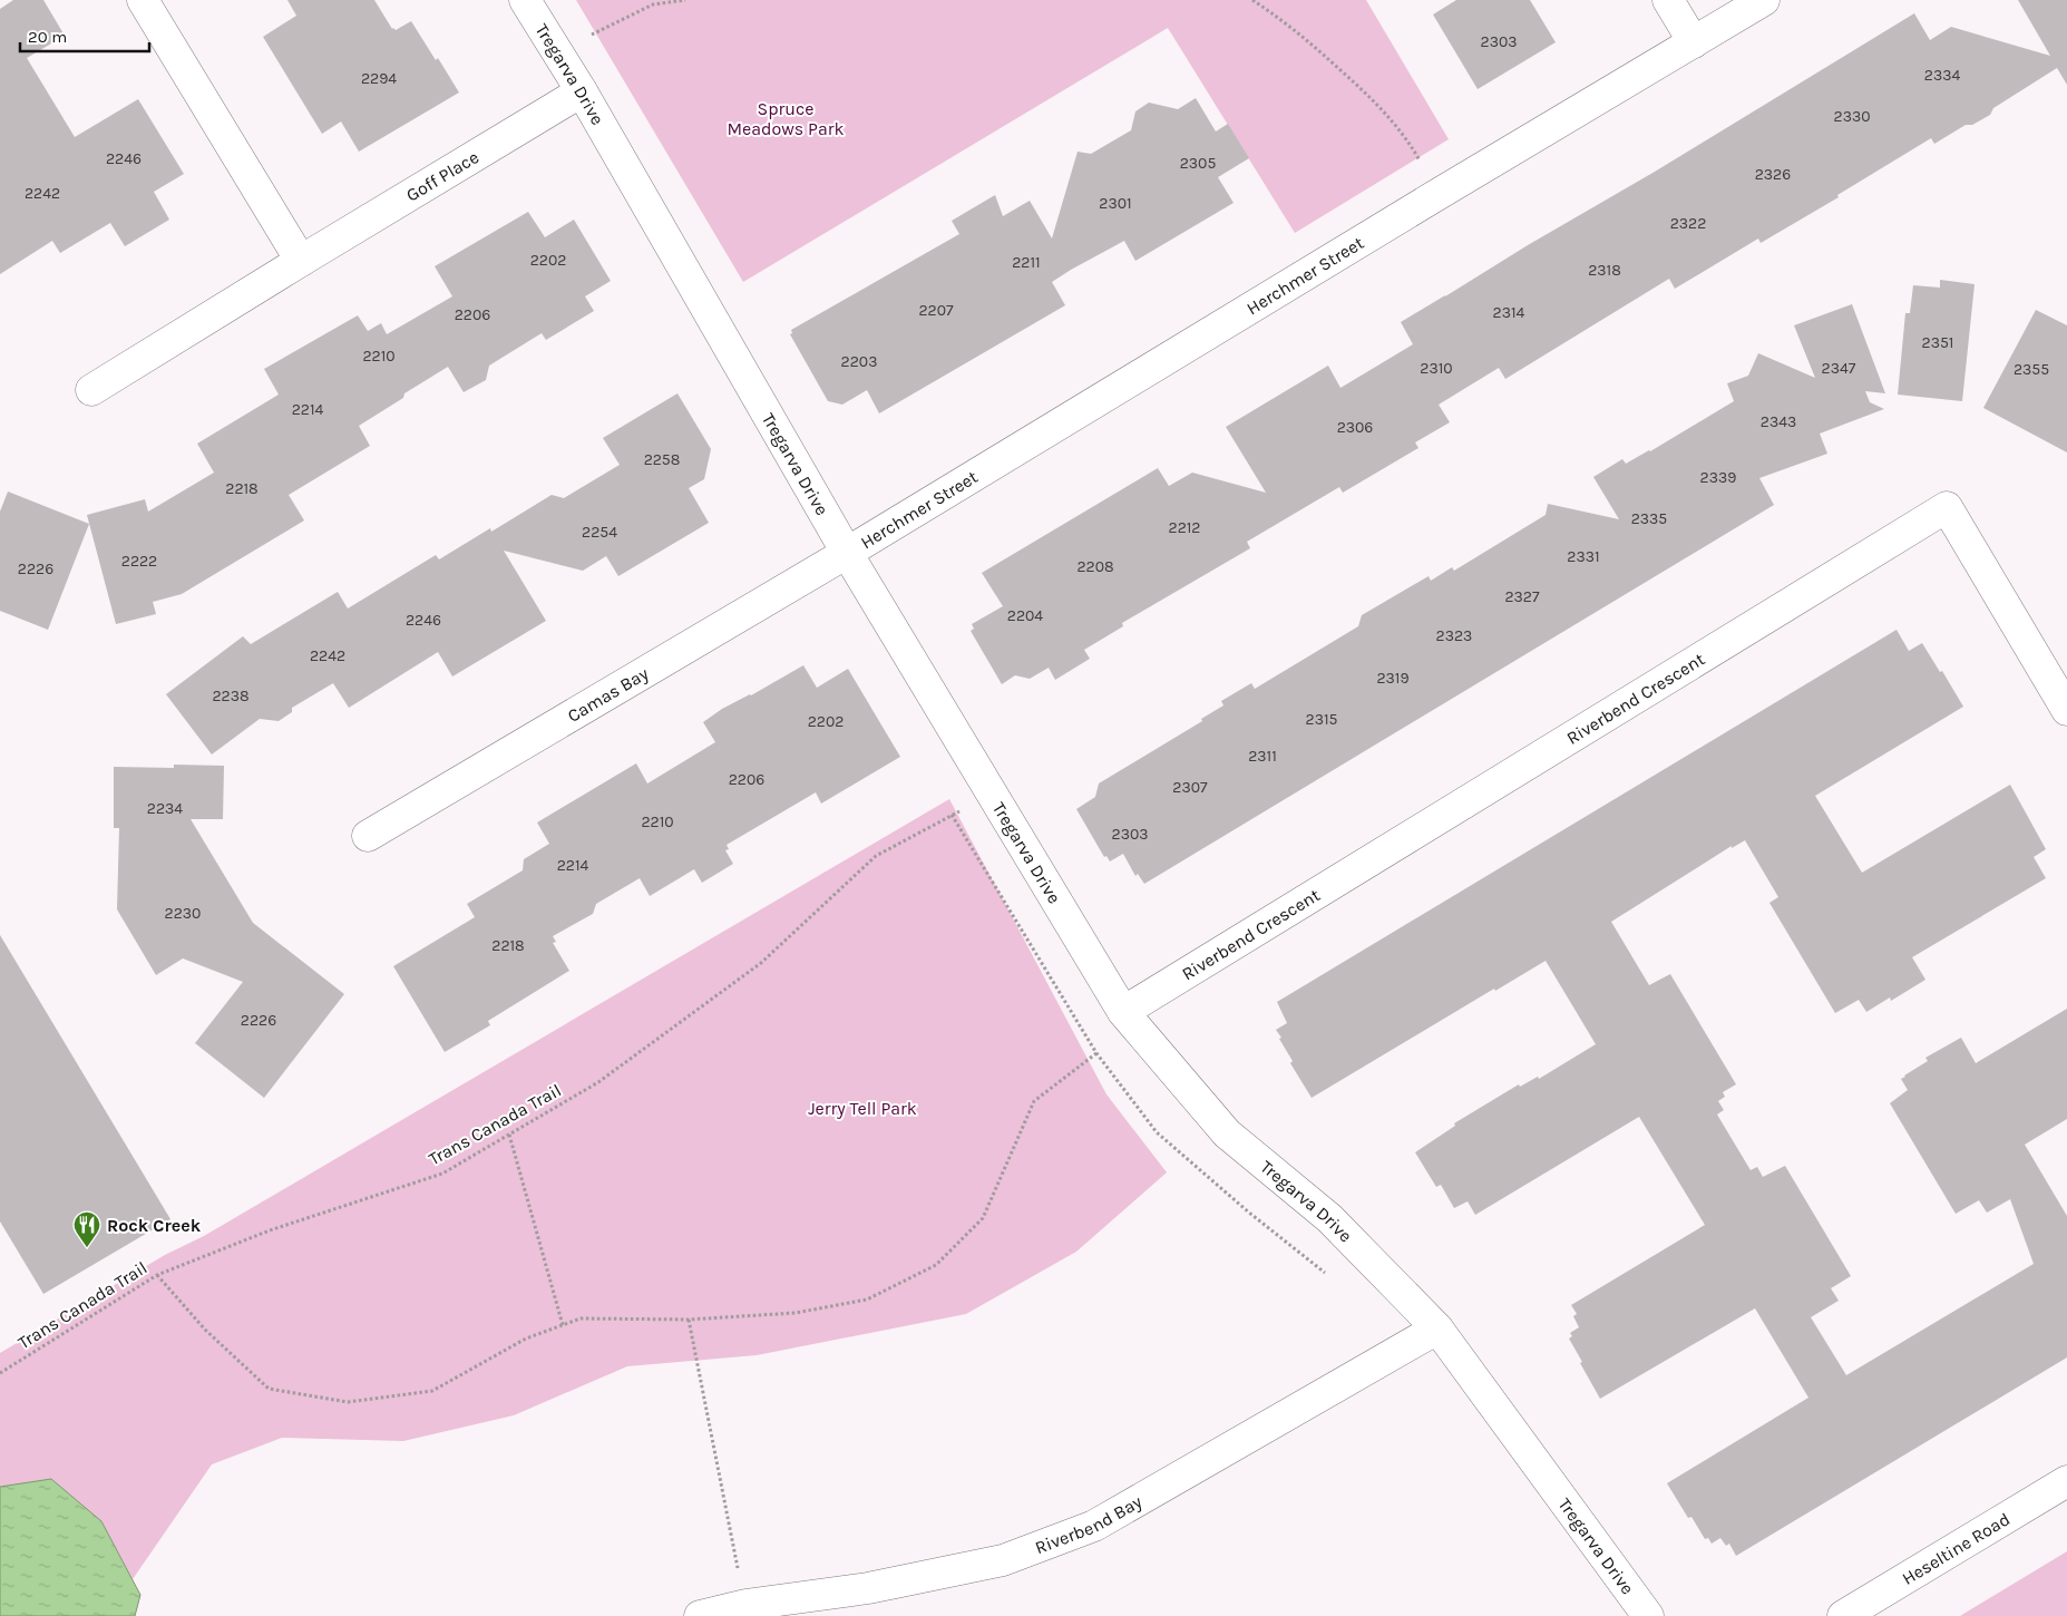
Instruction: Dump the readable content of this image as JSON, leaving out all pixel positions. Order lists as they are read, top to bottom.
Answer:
{
  "streets": {
    "street": [
      "Tregarva Drive",
      "Goff Place",
      "Herchmer Street",
      "Camas Bay",
      "Riverbend Crescent",
      "Riverbend Bay",
      "Heseltine Road"
    ],
    "path": ["Trans Canada Trail"]
  },
  "crossings": [
    ["Tregarva Drive", "Goff Place"],
    ["Tregarva Drive", "Herchmer Street"],
    ["Tregarva Drive", "Camas Bay"],
    ["Tregarva Drive", "Riverbend Crescent"],
    ["Tregarva Drive", "Riverbend Bay"],
    ["Herchmer Street", "Camas Bay"]
  ],
  "parks": ["Spruce Meadows Park", "Jerry Tell Park"],
  "places": {
    "restaurant": ["Rock Creek"]
  },
  "house_numbers": [
    "2303",
    "2334",
    "2294",
    "2330",
    "2246",
    "2305",
    "2326",
    "2242",
    "2301",
    "2322",
    "2202",
    "2211",
    "2318",
    "2207",
    "2314",
    "2206",
    "2351",
    "2210",
    "2203",
    "2310",
    "2347",
    "2355",
    "2214",
    "2343",
    "2306",
    "2258",
    "2339",
    "2218",
    "2335",
    "2212",
    "2254",
    "2331",
    "2222",
    "2208",
    "2226",
    "2327",
    "2204",
    "2246",
    "2323",
    "2242",
    "2319",
    "2238",
    "2315",
    "2202",
    "2311",
    "2206",
    "2307",
    "2234",
    "2210",
    "2303",
    "2214",
    "2230",
    "2218",
    "2226"
  ],
  "scale_bar": "20 m"
}
